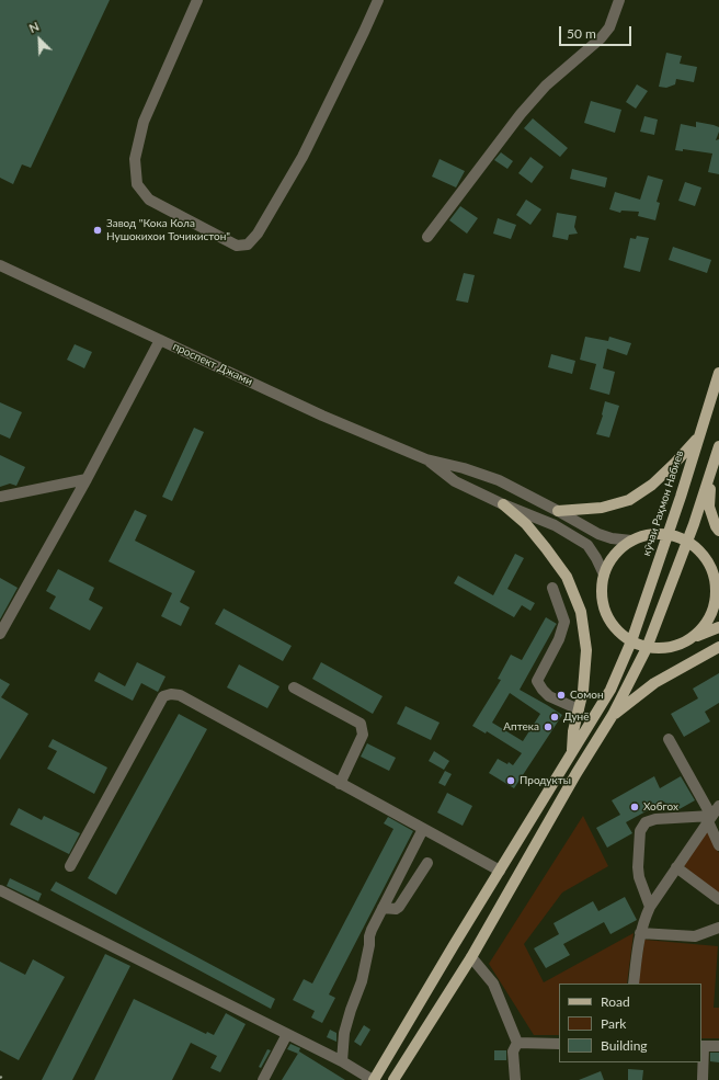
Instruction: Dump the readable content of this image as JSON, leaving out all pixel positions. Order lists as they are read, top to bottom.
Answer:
{
  "streets": {
    "main road": ["кӯчаи Раҳмон Набиев"],
    "street": ["проспект Джами"]
  },
  "places": [
    "Завод \"Кока Кола Нушокихои Точикистон\"",
    "Сомон",
    "Дунё",
    "Аптека",
    "Продукты",
    "Хобгох"
  ],
  "legend": ["Road", "Park", "Building"],
  "scale_bar": "50 m",
  "north": "top left"
}
